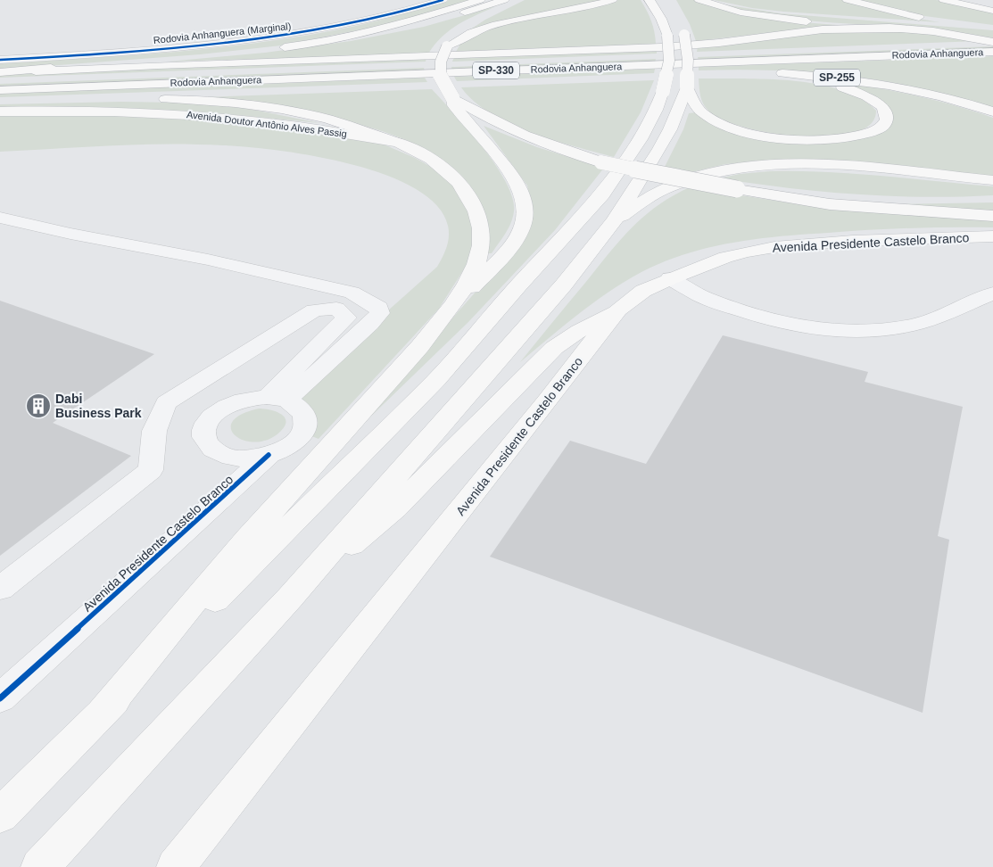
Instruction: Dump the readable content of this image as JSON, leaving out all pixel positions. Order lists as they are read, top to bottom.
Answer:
{
  "streets": {
    "main road": [
      "Rodovia Anhanguera",
      "SP-330",
      "SP-255",
      "Avenida Doutor Antônio Alves Passig",
      "Avenida Presidente Castelo Branco"
    ],
    "street": ["Rodovia Anhanguera (Marginal)"]
  },
  "crossings": [
    ["Rodovia Anhanguera", "SP-255"]
  ],
  "places": {
    "building": ["Dabi Business Park"]
  }
}
